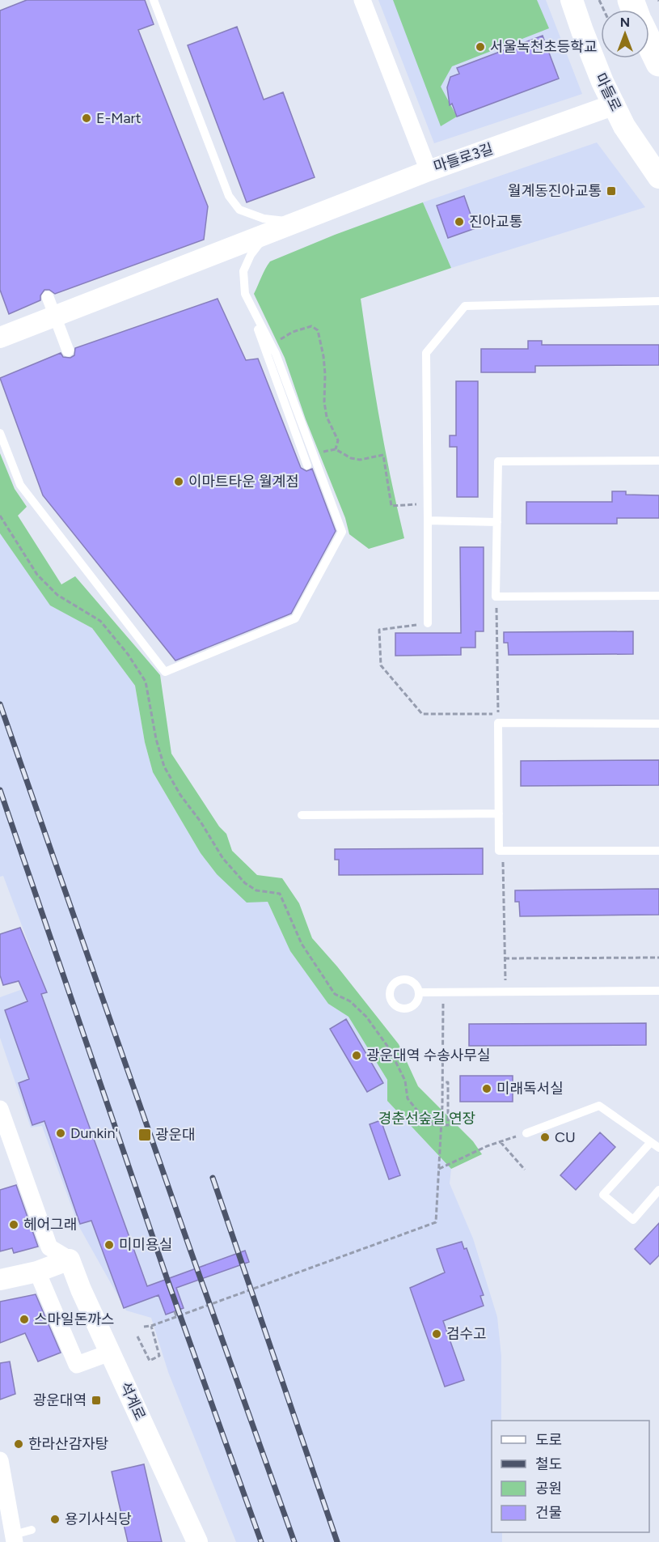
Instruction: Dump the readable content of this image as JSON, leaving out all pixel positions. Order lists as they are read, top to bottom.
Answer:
{
  "streets": {
    "main road": ["마들로"],
    "street": ["마들로3길", "석계로"]
  },
  "crossings": [
    ["마들로", "마들로3길"]
  ],
  "parks": ["경춘선숲길 연장"],
  "places": {
    "other": [
      "서울녹천초등학교",
      "E-Mart",
      "진아교통",
      "이마트타운 월계점",
      "광운대역 수송사무실",
      "미래독서실",
      "Dunkin'",
      "CU",
      "헤어그래",
      "미미용실",
      "스마일돈까스",
      "검수고",
      "한라산감자탕",
      "용기사식당"
    ],
    "transit": ["월계동진아교통", "광운대", "광운대역"]
  },
  "legend": [
    "도로",
    "철도",
    "공원",
    "건물"
  ],
  "north": "top"
}
